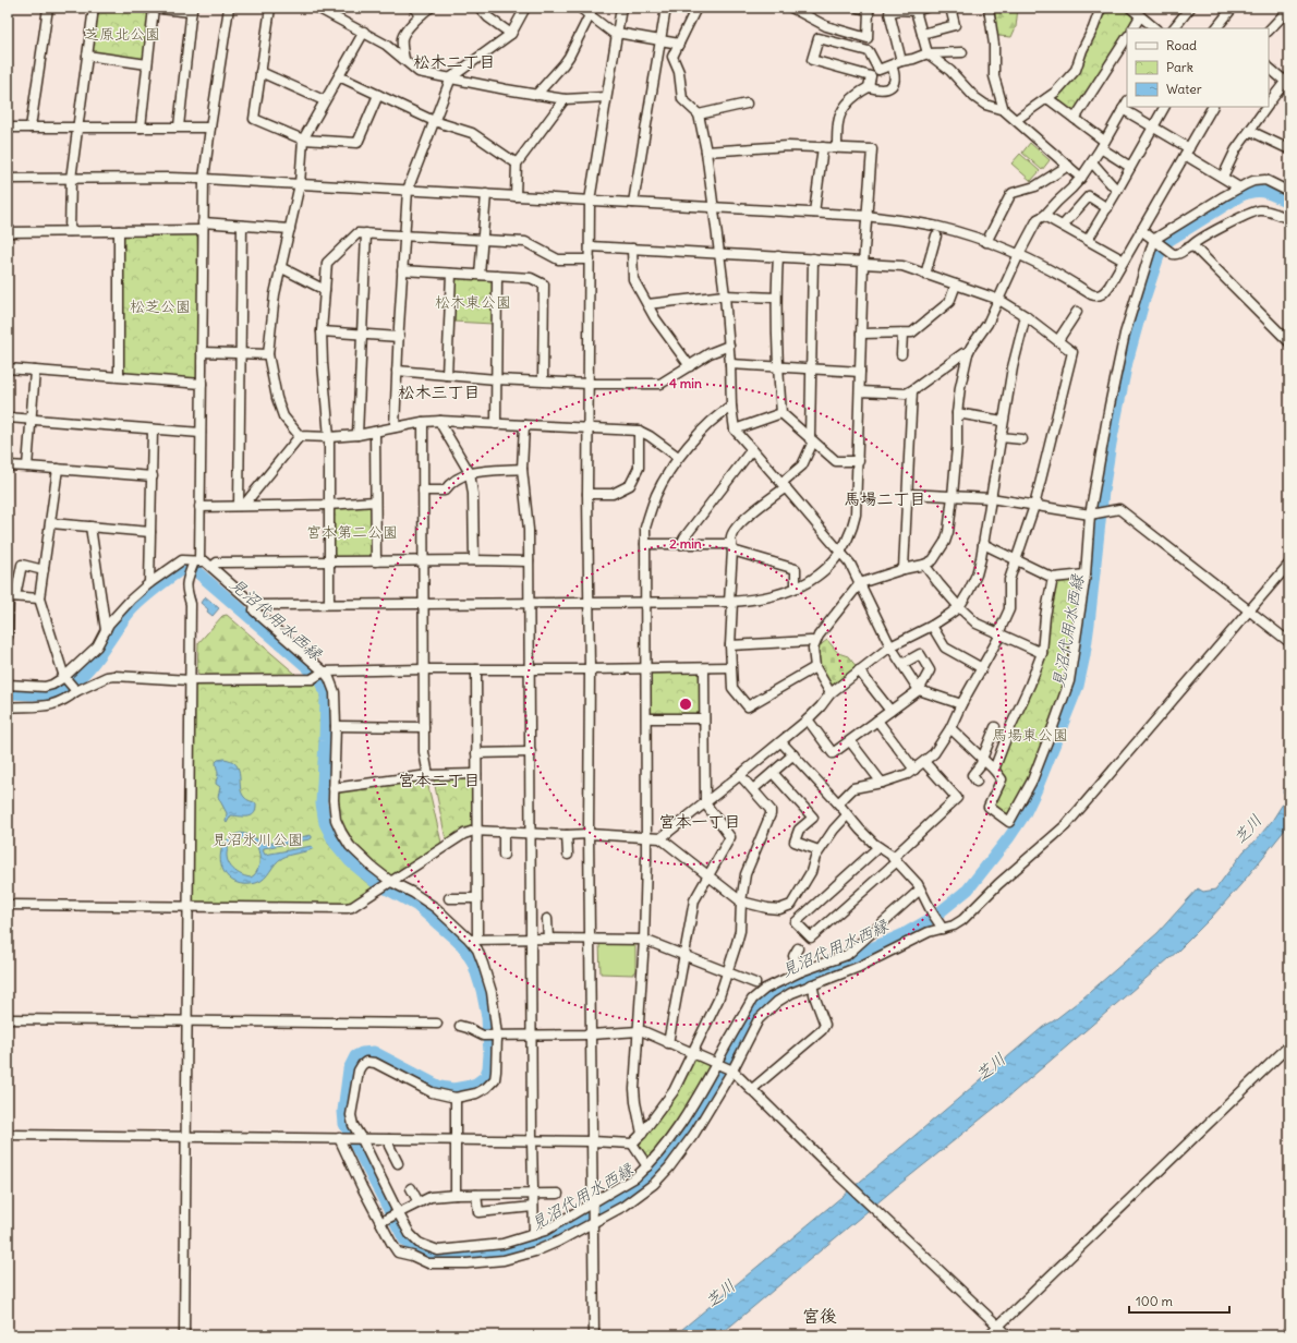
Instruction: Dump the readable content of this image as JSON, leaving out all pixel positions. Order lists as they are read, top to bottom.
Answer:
{
  "districts": [
    "松木二丁目",
    "松木三丁目",
    "馬場二丁目",
    "宮本二丁目",
    "宮本一丁目",
    "宮後"
  ],
  "water": ["見沼代用水西縁", "芝川"],
  "parks": [
    "芝原北公園",
    "松木東公園",
    "松芝公園",
    "宮本第二公園",
    "馬場東公園",
    "見沼氷川公園"
  ],
  "legend": ["Road", "Park", "Water"],
  "scale_bar": "100 m",
  "rings": ["4 min", "2 min"]
}
